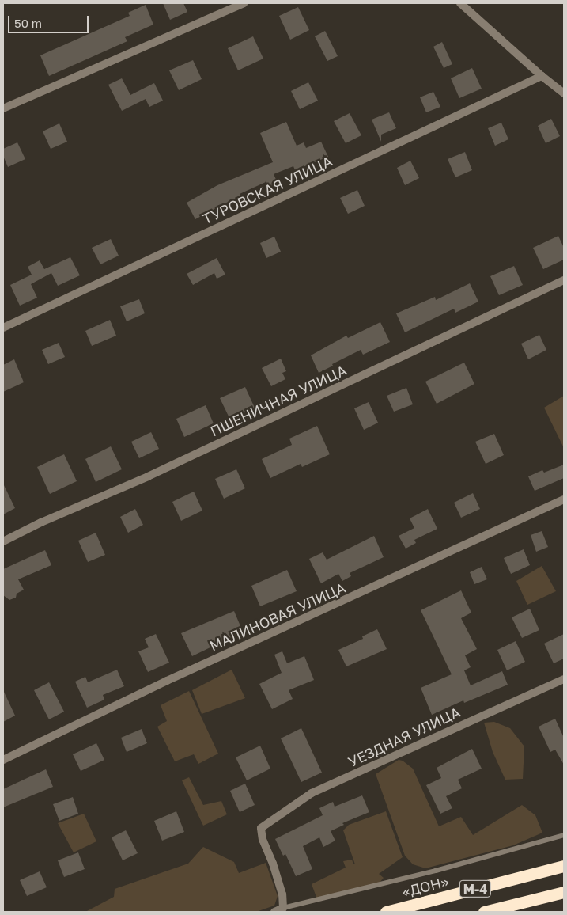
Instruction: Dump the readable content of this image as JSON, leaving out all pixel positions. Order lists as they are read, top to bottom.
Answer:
{
  "streets": {
    "highway": ["«ДОН»", "М-4"],
    "street": [
      "ТУРОВСКАЯ УЛИЦА",
      "ПШЕНИЧНАЯ УЛИЦА",
      "МАЛИНОВАЯ УЛИЦА",
      "УЕЗДНАЯ УЛИЦА"
    ]
  },
  "scale_bar": "50 m"
}
